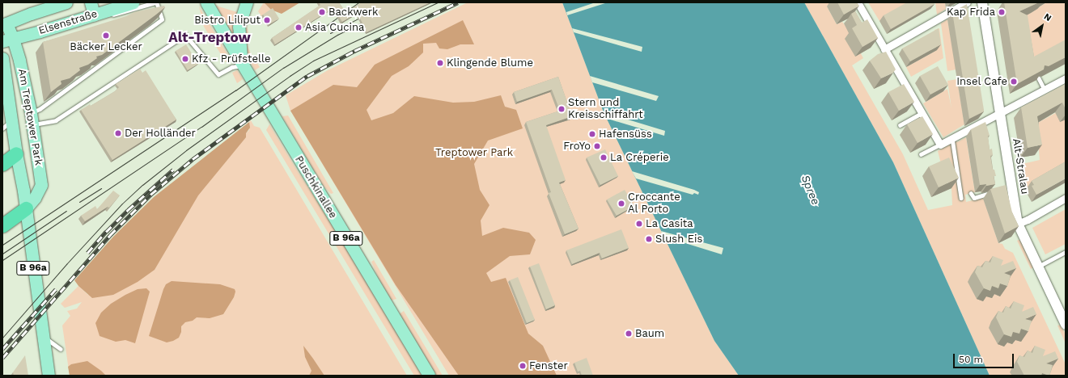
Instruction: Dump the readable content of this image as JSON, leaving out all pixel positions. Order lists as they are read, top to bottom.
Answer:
{
  "streets": {
    "main road": [
      "Elsenstraße",
      "Am Treptower Park",
      "Puschkinallee",
      "B 96a"
    ],
    "street": ["Alt-Stralau"]
  },
  "crossings": [
    ["Elsenstraße", "Am Treptower Park"]
  ],
  "districts": ["Alt-Treptow"],
  "water": ["Spree"],
  "parks": ["Treptower Park"],
  "places": [
    "Backwerk",
    "Kap Frida",
    "Bistro Liliput",
    "Asia Cucina",
    "Bäcker Lecker",
    "Kfz - Prüfstelle",
    "Klingende Blume",
    "Insel Cafe",
    "Stern und Kreisschiffahrt",
    "Der Holländer",
    "Hafensüss",
    "FroYo",
    "La Créperie",
    "Croccante Al Porto",
    "La Casita",
    "Slush Eis",
    "Baum",
    "Fenster"
  ],
  "scale_bar": "50 m",
  "north": "top right"
}
